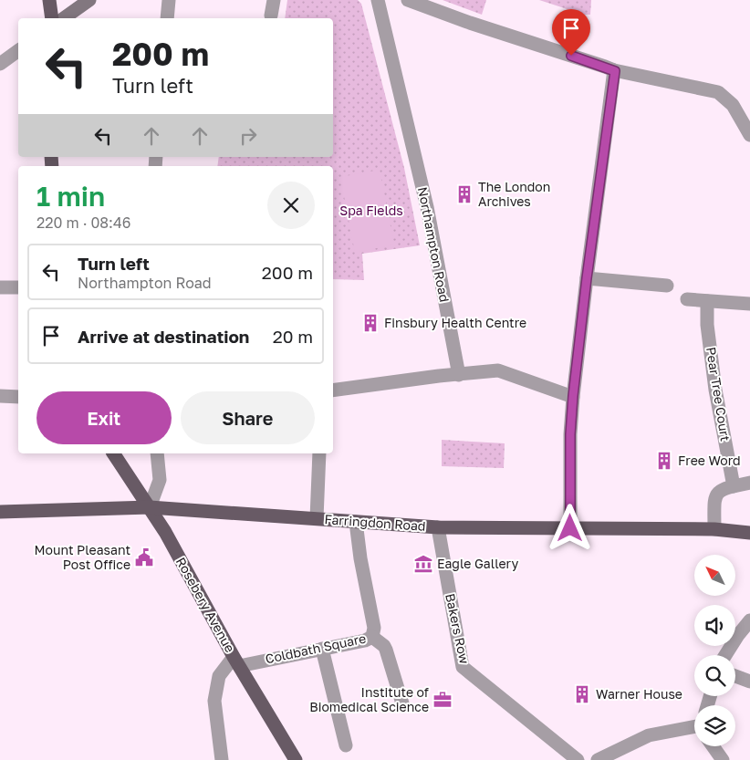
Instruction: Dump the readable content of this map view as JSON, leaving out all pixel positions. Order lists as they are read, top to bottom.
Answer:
{
  "streets": {
    "main road": ["Farringdon Road", "Rosebery Avenue"],
    "street": [
      "Northampton Road",
      "Pear Tree Court",
      "Bakers Row",
      "Coldbath Square"
    ]
  },
  "crossings": [
    ["Farringdon Road", "Rosebery Avenue"],
    ["Farringdon Road", "Bakers Row"],
    ["Rosebery Avenue", "Coldbath Square"]
  ],
  "parks": ["Spa Fields"],
  "places": {
    "building": [
      "The London Archives",
      "Finsbury Health Centre",
      "Free Word",
      "Warner House"
    ],
    "public building": ["Mount Pleasant Post Office"],
    "museum": ["Eagle Gallery"],
    "office": ["Institute of Biomedical Science"]
  },
  "north": "top left",
  "page": {
    "turn": ["200 m", "Turn left"],
    "heading": ["1 min", "220 m · 08:46"],
    "list": [
      {
        "name": "Turn left",
        "note": "Northampton Road",
        "value": "200 m"
      },
      {
        "name": "Arrive at destination",
        "value": "20 m"
      }
    ],
    "buttons": ["Exit", "Share"]
  }
}
